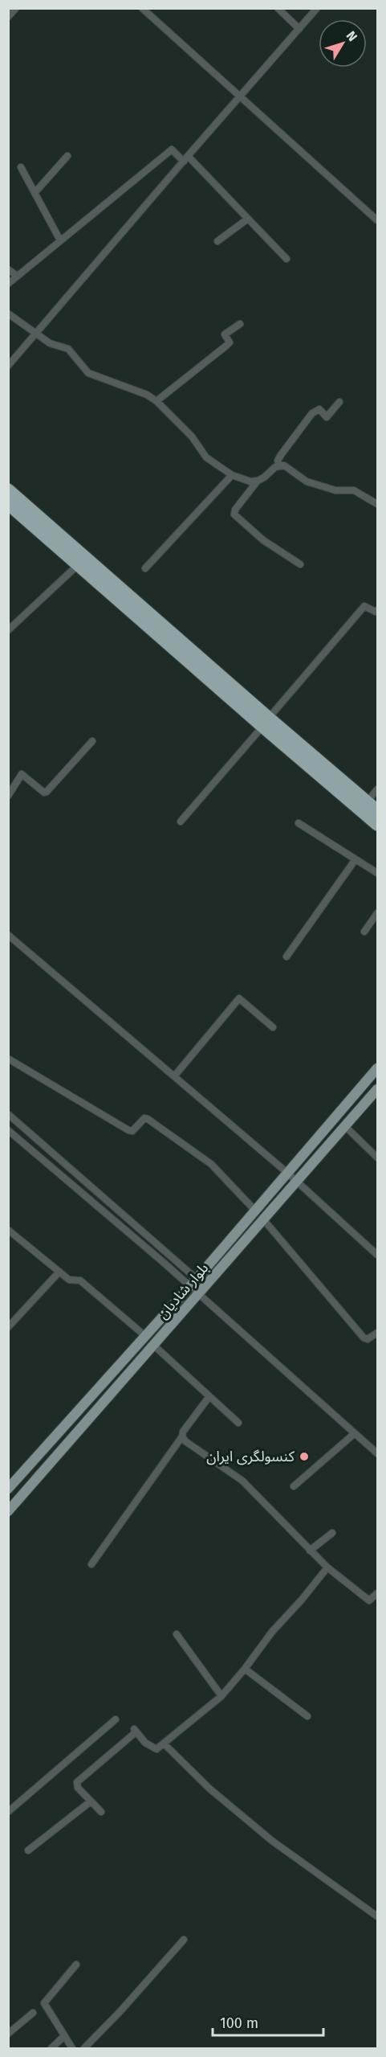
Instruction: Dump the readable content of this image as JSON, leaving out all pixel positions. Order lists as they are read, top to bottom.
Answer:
{
  "streets": {
    "main road": ["بلوار شادیان"]
  },
  "places": ["کنسولگری ایران"],
  "scale_bar": "100 m",
  "north": "top right"
}
